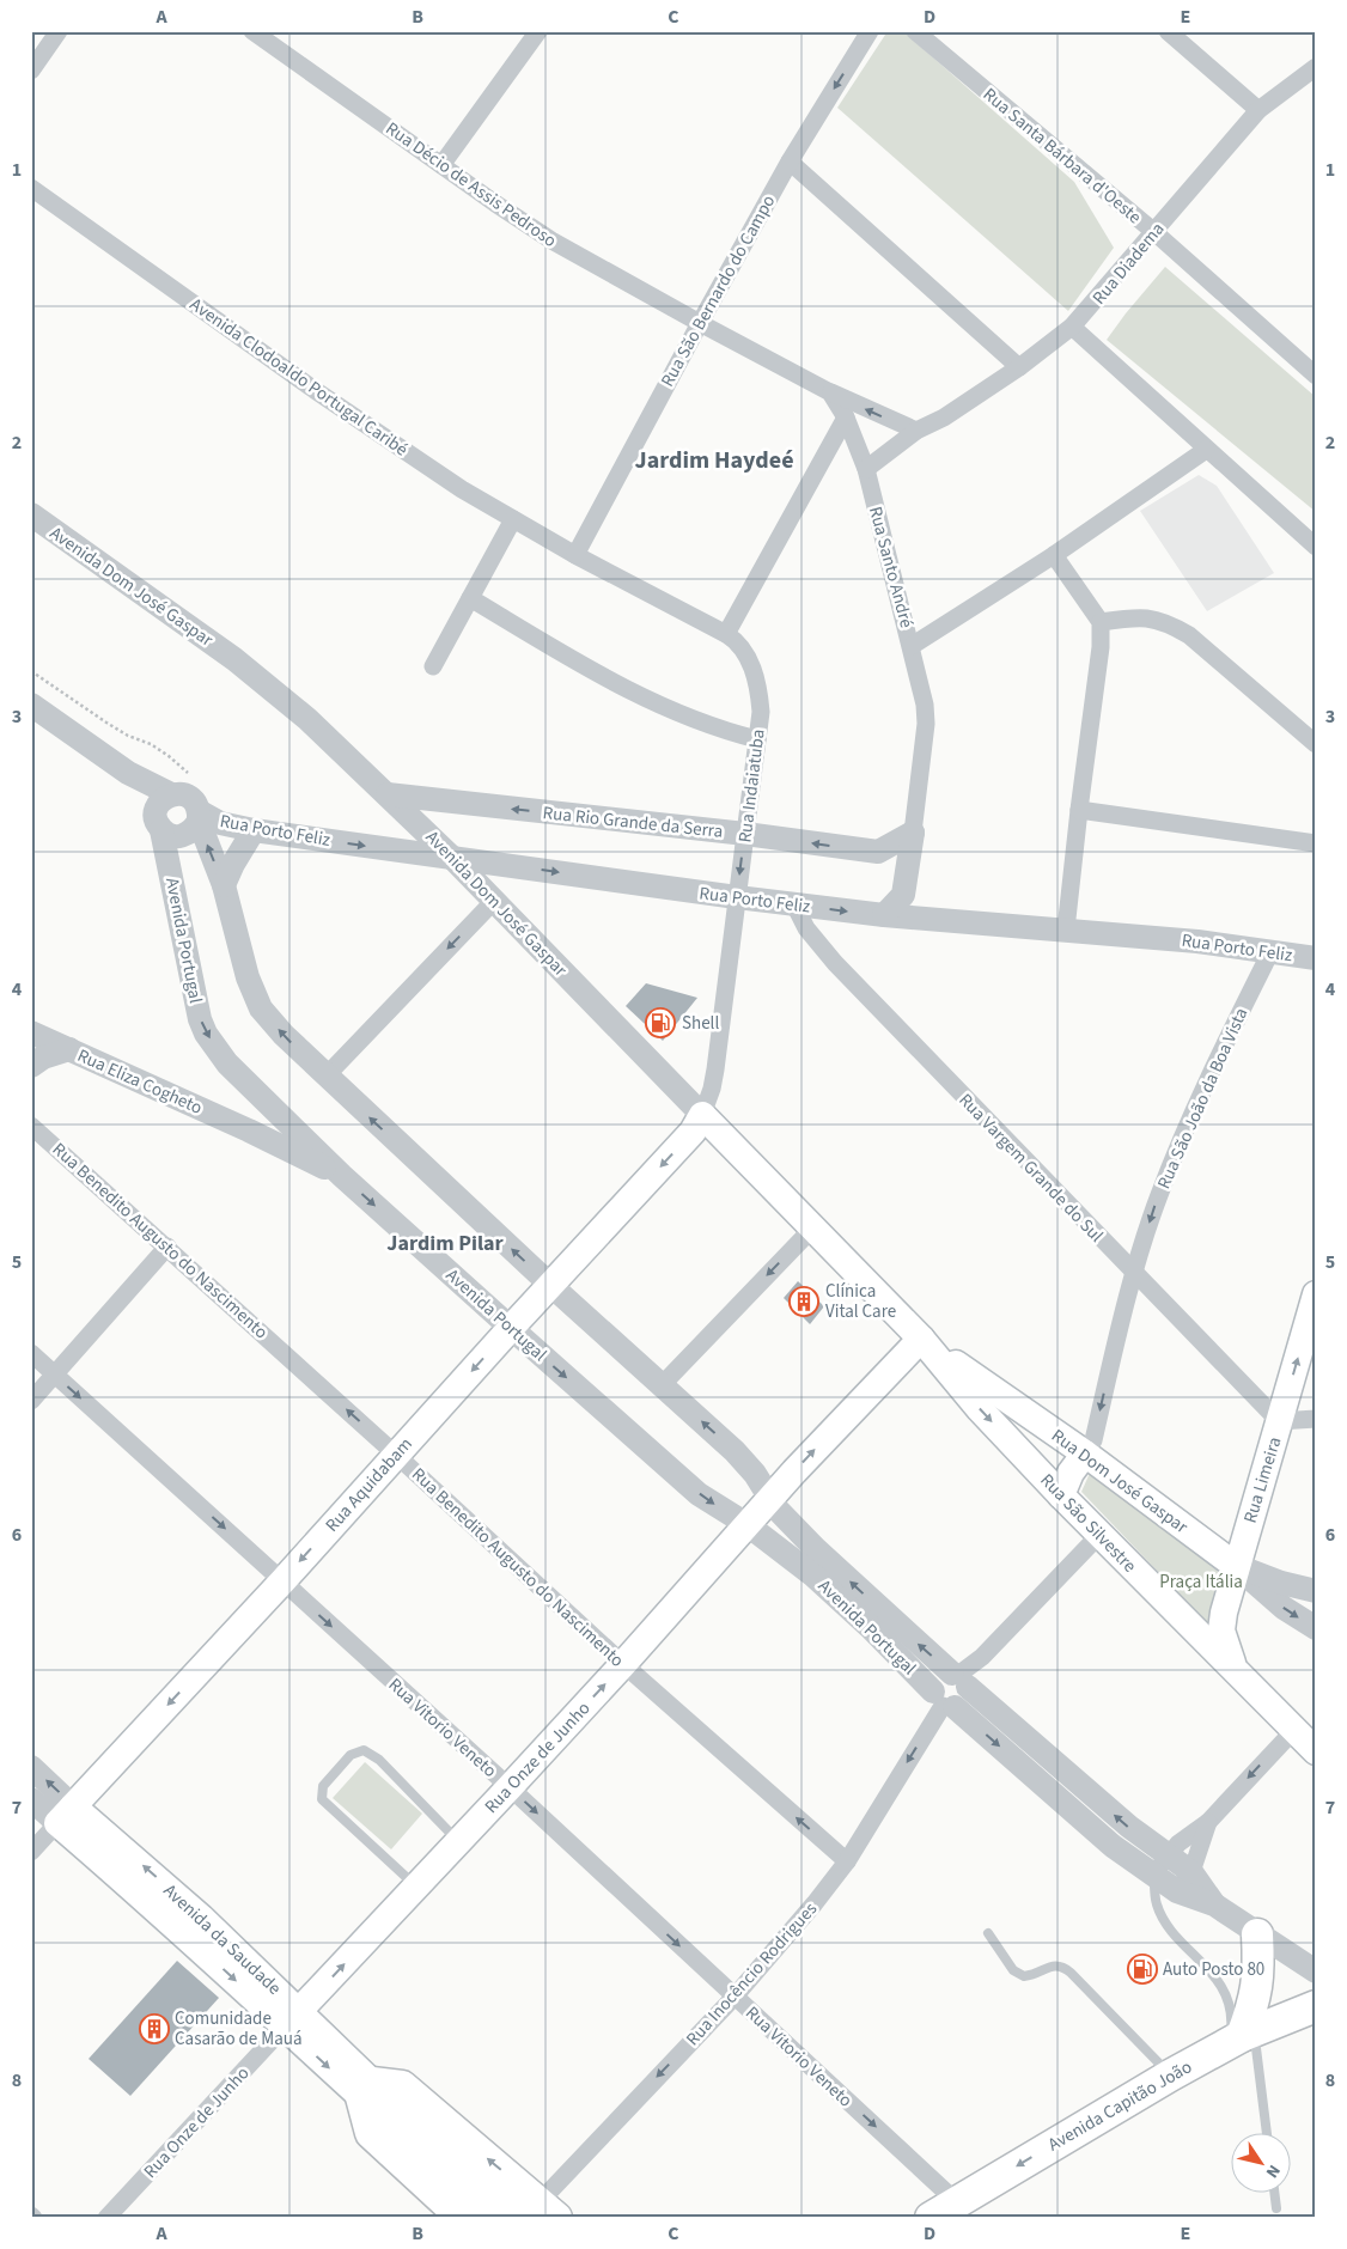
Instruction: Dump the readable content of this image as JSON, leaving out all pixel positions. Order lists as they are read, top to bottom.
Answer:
{
  "streets": {
    "highway": ["Avenida Capitão João"],
    "main road": [
      "Avenida Dom José Gaspar",
      "Rua Limeira",
      "Rua Dom José Gaspar",
      "Rua Aquidabam",
      "Rua São Silvestre",
      "Rua Onze de Junho",
      "Avenida da Saudade"
    ],
    "street": [
      "Rua Santa Bárbara d'Oeste",
      "Rua Décio de Assis Pedroso",
      "Rua Diadema",
      "Rua São Bernardo do Campo",
      "Avenida Clodoaldo Portugal Caribé",
      "Rua Santo André",
      "Rua Indaiatuba",
      "Rua Rio Grande da Serra",
      "Rua Porto Feliz",
      "Avenida Portugal",
      "Rua Eliza Cogheto",
      "Rua São João da Boa Vista",
      "Rua Vargem Grande do Sul",
      "Rua Benedito Augusto do Nascimento",
      "Rua Vitorio Veneto",
      "Rua Inocêncio Rodrigues"
    ]
  },
  "crossings": [
    ["Rua Santa Bárbara d'Oeste", "Rua Diadema"],
    ["Rua Décio de Assis Pedroso", "Rua São Bernardo do Campo"],
    ["Rua Décio de Assis Pedroso", "Rua Santo André"],
    ["Rua Diadema", "Rua Santo André"],
    ["Rua São Bernardo do Campo", "Avenida Clodoaldo Portugal Caribé"],
    ["Rua São Bernardo do Campo", "Rua Santo André"],
    ["Rua São Bernardo do Campo", "Rua Indaiatuba"],
    ["Avenida Clodoaldo Portugal Caribé", "Rua Indaiatuba"],
    ["Avenida Dom José Gaspar", "Rua Indaiatuba"],
    ["Avenida Dom José Gaspar", "Rua Rio Grande da Serra"],
    ["Avenida Dom José Gaspar", "Rua Porto Feliz"],
    ["Avenida Dom José Gaspar", "Rua Dom José Gaspar"],
    ["Avenida Dom José Gaspar", "Rua Aquidabam"],
    ["Avenida Dom José Gaspar", "Rua São Silvestre"],
    ["Avenida Dom José Gaspar", "Rua Onze de Junho"],
    ["Rua Indaiatuba", "Rua Rio Grande da Serra"],
    ["Rua Indaiatuba", "Rua Porto Feliz"],
    ["Rua Indaiatuba", "Rua Aquidabam"],
    ["Rua Porto Feliz", "Avenida Portugal"],
    ["Rua Porto Feliz", "Rua São João da Boa Vista"],
    ["Rua Porto Feliz", "Rua Vargem Grande do Sul"],
    ["Avenida Portugal", "Rua Eliza Cogheto"],
    ["Avenida Portugal", "Rua Aquidabam"],
    ["Avenida Portugal", "Rua Onze de Junho"],
    ["Avenida Portugal", "Rua Inocêncio Rodrigues"],
    ["Rua São João da Boa Vista", "Rua Vargem Grande do Sul"],
    ["Rua São João da Boa Vista", "Rua Dom José Gaspar"],
    ["Rua Vargem Grande do Sul", "Rua Limeira"],
    ["Rua Benedito Augusto do Nascimento", "Rua Aquidabam"],
    ["Rua Benedito Augusto do Nascimento", "Rua Onze de Junho"],
    ["Rua Benedito Augusto do Nascimento", "Rua Inocêncio Rodrigues"],
    ["Rua Limeira", "Rua Dom José Gaspar"],
    ["Rua Limeira", "Rua São Silvestre"],
    ["Rua Dom José Gaspar", "Rua São Silvestre"],
    ["Rua Dom José Gaspar", "Rua Onze de Junho"],
    ["Rua Aquidabam", "Rua Vitorio Veneto"],
    ["Rua Aquidabam", "Avenida da Saudade"],
    ["Rua São Silvestre", "Rua Onze de Junho"],
    ["Rua Vitorio Veneto", "Rua Onze de Junho"],
    ["Rua Vitorio Veneto", "Rua Inocêncio Rodrigues"],
    ["Rua Vitorio Veneto", "Avenida Capitão João"],
    ["Rua Onze de Junho", "Avenida da Saudade"]
  ],
  "one_way": [
    "Rua São João da Boa Vista",
    "Rua Benedito Augusto do Nascimento",
    "Rua Limeira",
    "Rua Aquidabam",
    "Rua São Silvestre",
    "Rua Vitorio Veneto",
    "Rua Onze de Junho",
    "Rua Inocêncio Rodrigues"
  ],
  "districts": ["Jardim Haydeé", "Jardim Pilar"],
  "parks": ["Praça Itália"],
  "places": {
    "fuel station": ["Shell", "Auto Posto 80"],
    "building": ["Clínica Vital Care", "Comunidade Casarão de Mauá"]
  },
  "north": "bottom right",
  "grid": {
    "columns": [
      "A",
      "B",
      "C",
      "D",
      "E"
    ],
    "rows": [
      "1",
      "2",
      "3",
      "4",
      "5",
      "6",
      "7",
      "8"
    ]
  }
}
